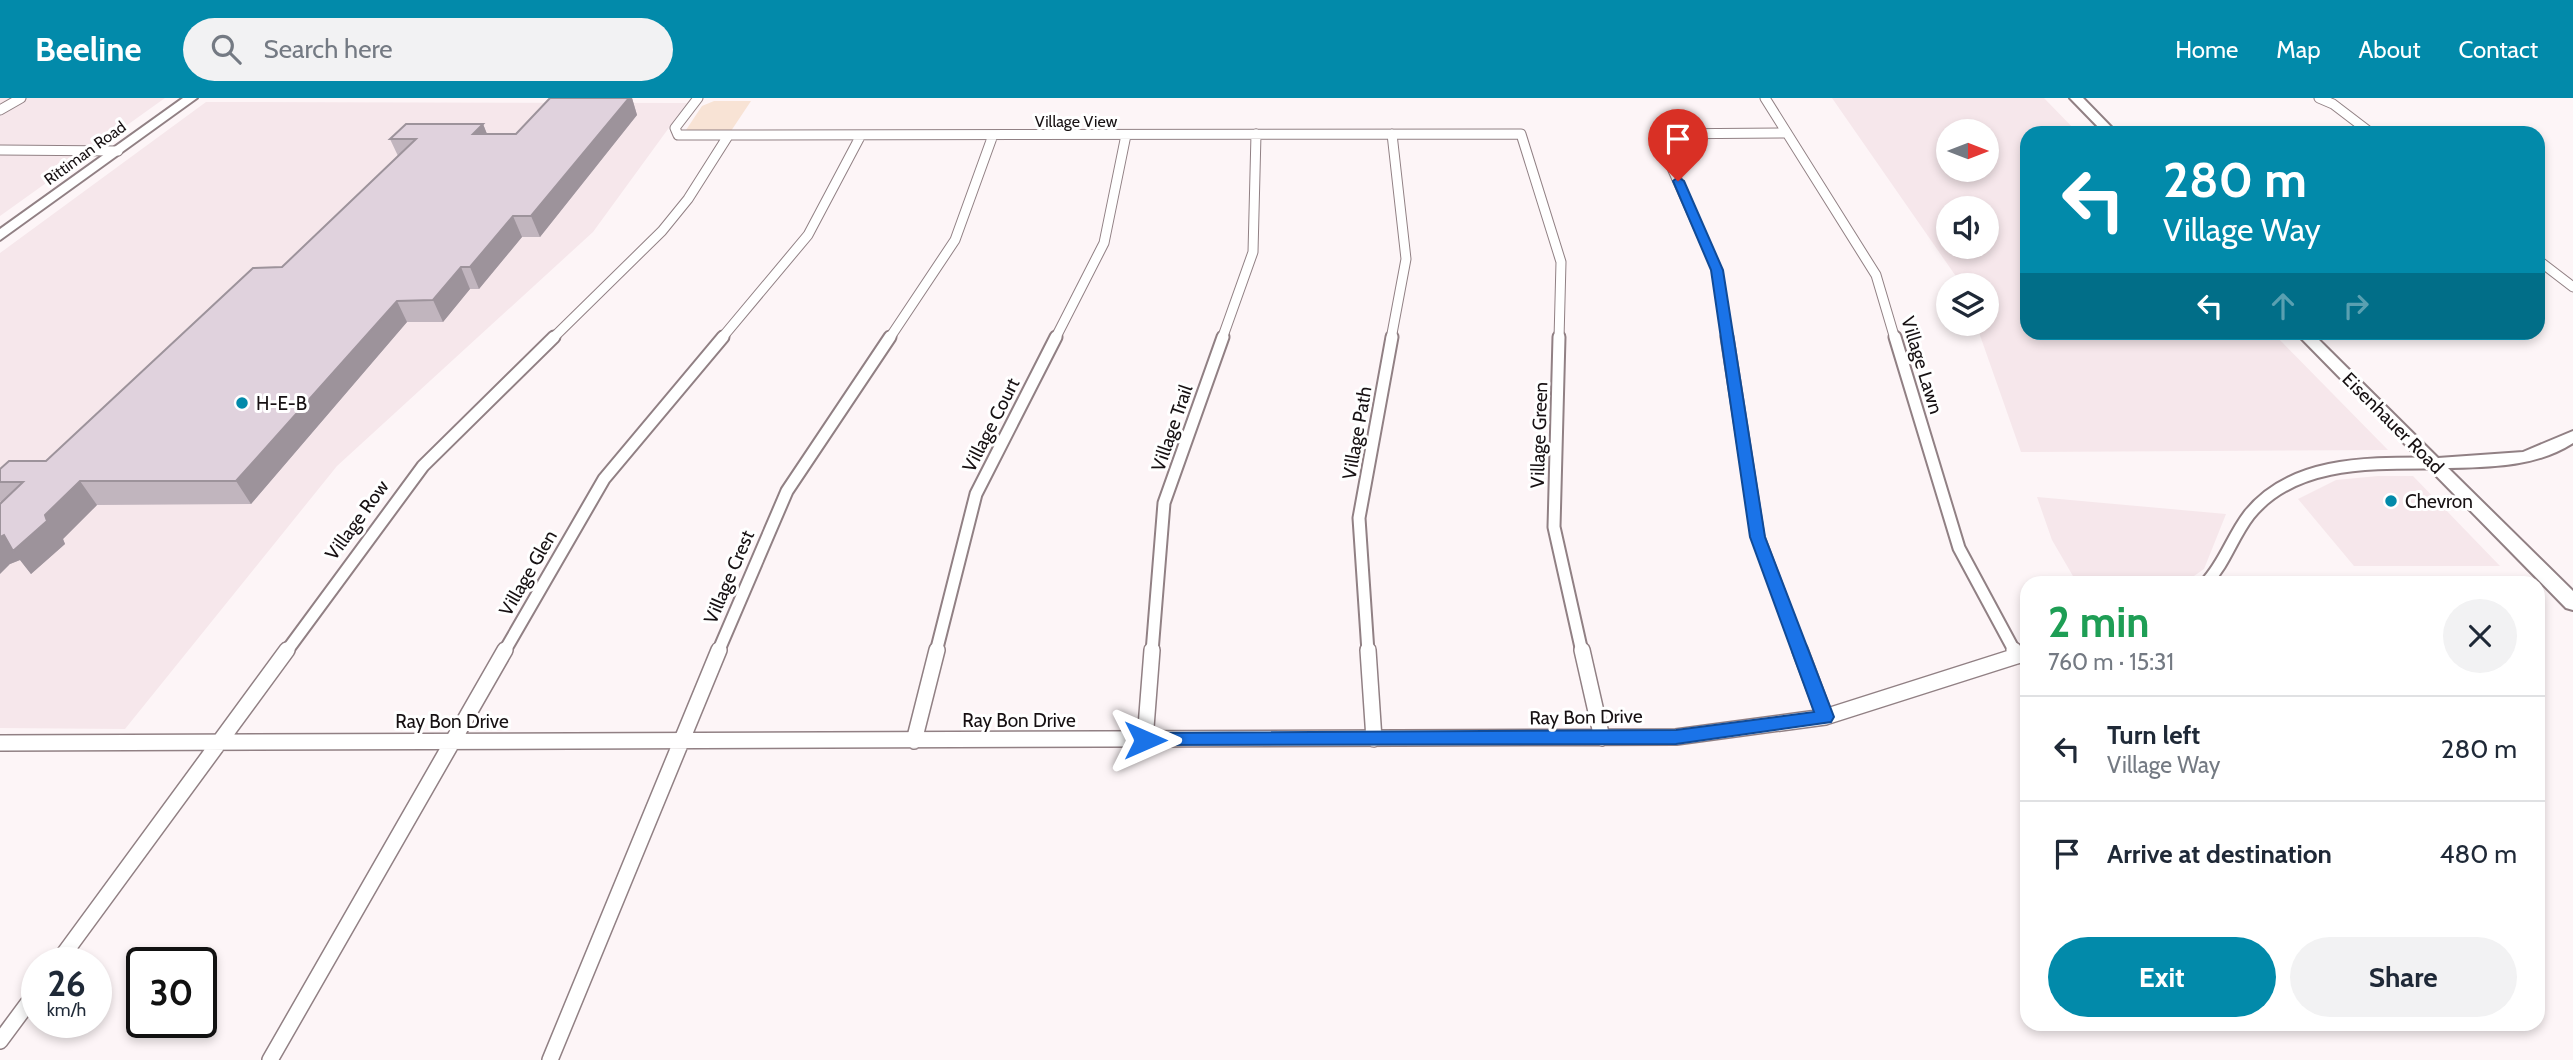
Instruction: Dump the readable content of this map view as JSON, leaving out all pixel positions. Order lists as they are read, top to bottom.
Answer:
{
  "streets": {
    "main road": ["Rittiman Road", "Eisenhauer Road"],
    "street": [
      "Village View",
      "Village Lawn",
      "Village Court",
      "Village Trail",
      "Village Path",
      "Village Green",
      "Village Row",
      "Village Glen",
      "Village Crest",
      "Ray Bon Drive"
    ]
  },
  "crossings": [
    ["Village View", "Village Court"],
    ["Village View", "Village Trail"],
    ["Village View", "Village Path"],
    ["Village View", "Village Green"],
    ["Village View", "Village Row"],
    ["Village View", "Village Glen"],
    ["Village View", "Village Crest"],
    ["Village Court", "Ray Bon Drive"],
    ["Village Trail", "Ray Bon Drive"],
    ["Village Path", "Ray Bon Drive"],
    ["Village Green", "Ray Bon Drive"],
    ["Village Row", "Ray Bon Drive"],
    ["Village Glen", "Ray Bon Drive"],
    ["Village Crest", "Ray Bon Drive"]
  ],
  "places": ["H-E-B", "Chevron"],
  "north": "right",
  "page": {
    "header": "Beeline",
    "search": "Search here",
    "nav": [
      "Home",
      "Map",
      "About",
      "Contact"
    ],
    "turn": ["280 m", "Village Way"],
    "heading": ["2 min", "760 m · 15:31"],
    "list": [
      {
        "name": "Turn left",
        "note": "Village Way",
        "value": "280 m"
      },
      {
        "name": "Arrive at destination",
        "value": "480 m"
      }
    ],
    "buttons": ["Exit", "Share"],
    "speed": "26 km/h",
    "limit": "30"
  }
}
